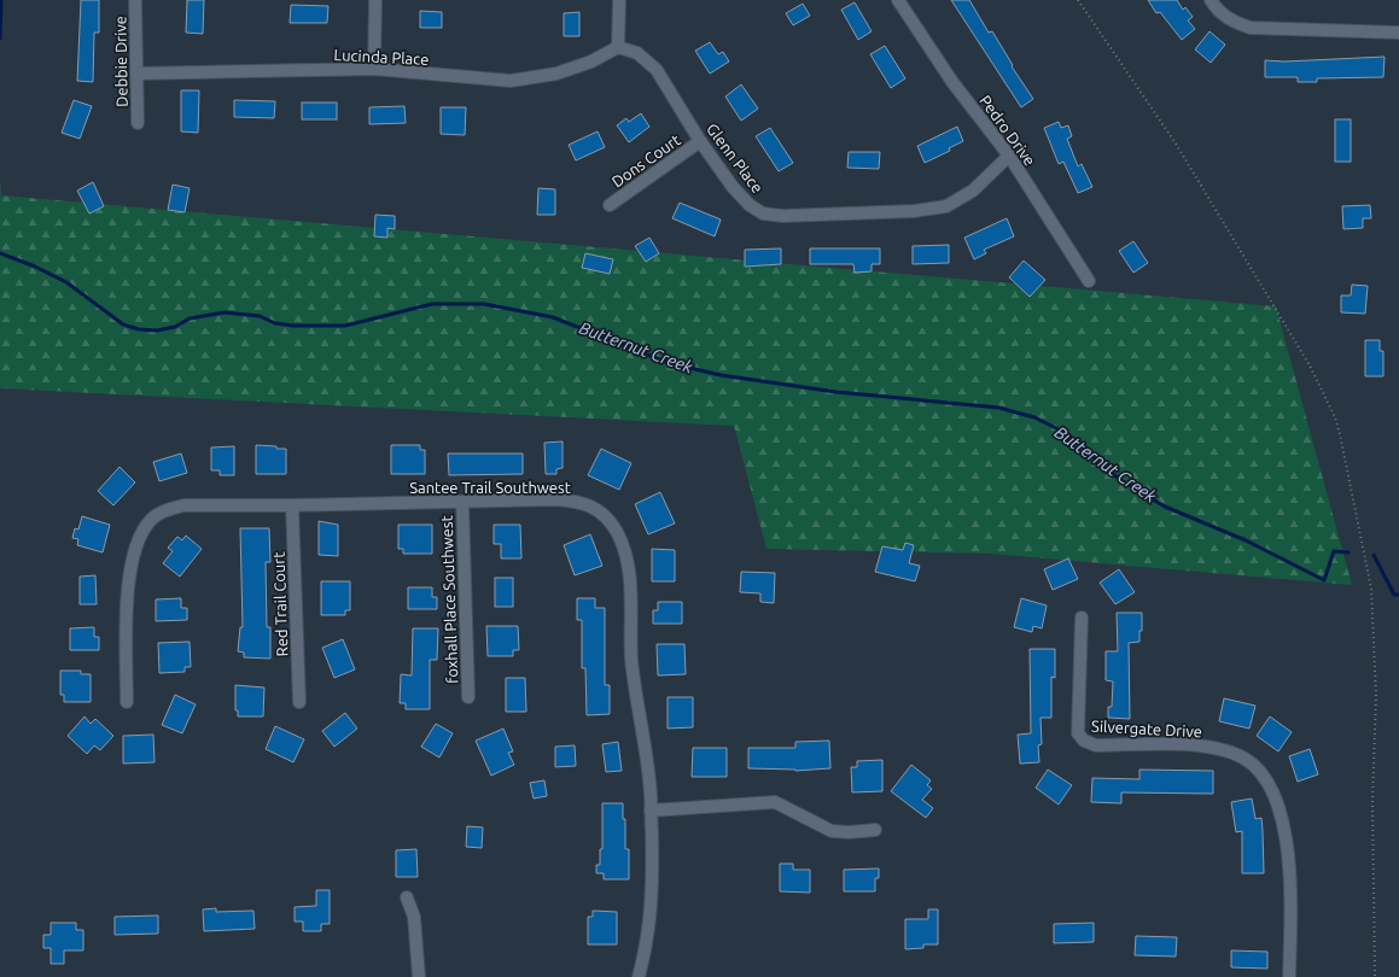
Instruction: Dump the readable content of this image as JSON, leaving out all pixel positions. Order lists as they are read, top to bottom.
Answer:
{
  "streets": {
    "street": [
      "Lucinda Place",
      "Debbie Drive",
      "Pedro Drive",
      "Glenn Place",
      "Dons Court",
      "Santee Trail Southwest",
      "foxhall Place Southwest",
      "Red Trail Court",
      "Silvergate Drive"
    ]
  },
  "crossings": [
    ["Lucinda Place", "Debbie Drive"],
    ["Lucinda Place", "Glenn Place"],
    ["Pedro Drive", "Glenn Place"],
    ["Glenn Place", "Dons Court"],
    ["Santee Trail Southwest", "foxhall Place Southwest"],
    ["Santee Trail Southwest", "Red Trail Court"]
  ],
  "water": ["Butternut Creek"]
}
